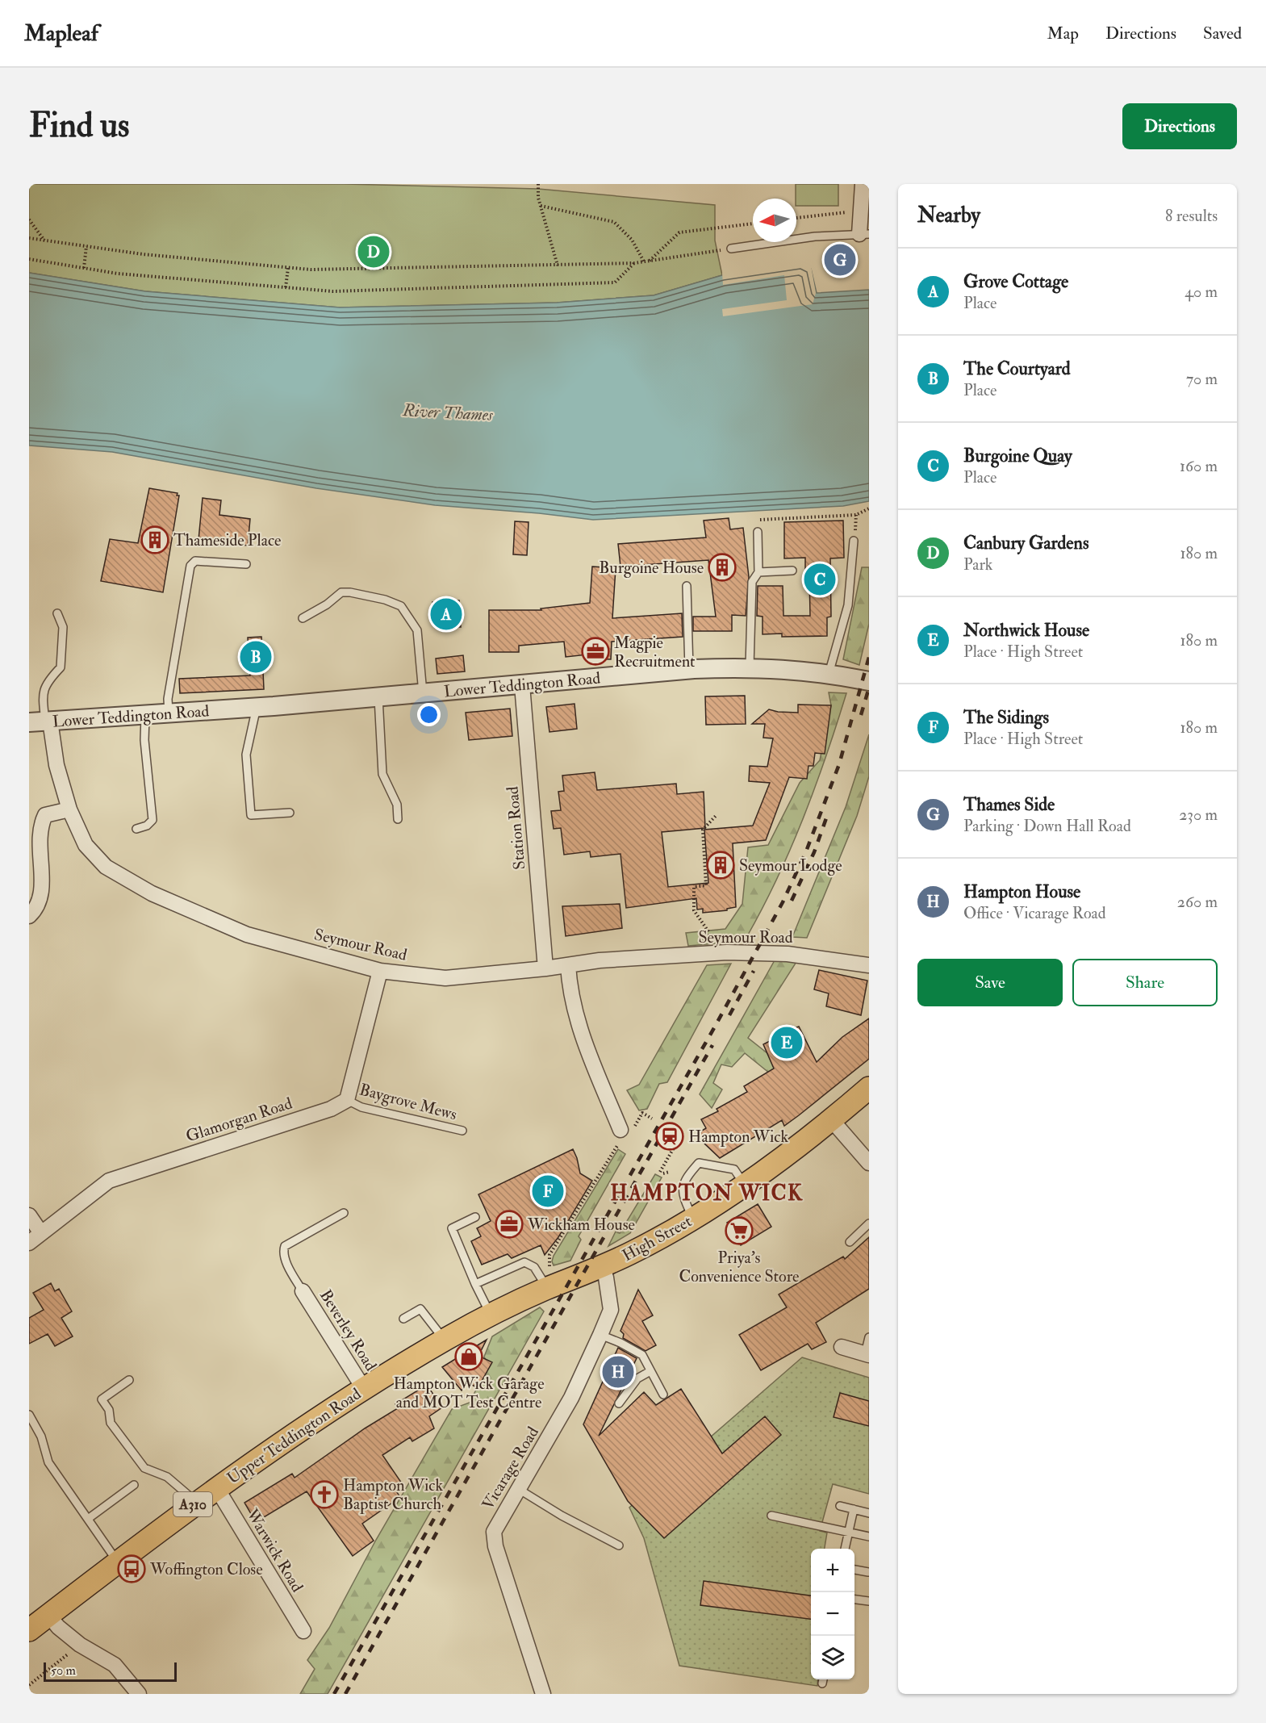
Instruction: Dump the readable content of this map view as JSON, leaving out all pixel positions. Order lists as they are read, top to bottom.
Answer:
{
  "streets": {
    "main road": ["High Street", "Upper Teddington Road", "A310"],
    "street": [
      "Lower Teddington Road",
      "Station Road",
      "Seymour Road",
      "Glamorgan Road",
      "Beverley Road",
      "Vicarage Road",
      "Warwick Road"
    ],
    "lane": ["Baygrove Mews"]
  },
  "crossings": [
    ["Lower Teddington Road", "Station Road"],
    ["Lower Teddington Road", "Seymour Road"],
    ["Station Road", "Seymour Road"],
    ["Baygrove Mews", "Glamorgan Road"],
    ["High Street", "Upper Teddington Road"],
    ["High Street", "Vicarage Road"],
    ["Beverley Road", "Upper Teddington Road"],
    ["Upper Teddington Road", "Warwick Road"]
  ],
  "districts": ["HAMPTON WICK"],
  "water": ["River Thames"],
  "places": {
    "building": ["Thameside Place", "Burgoine House", "Seymour Lodge"],
    "office": ["Magpie Recruitment", "Wickham House"],
    "station": ["Hampton Wick"],
    "supermarket": ["Priya's Convenience Store"],
    "shop": ["Hampton Wick Garage and MOT Test Centre"],
    "church": ["Hampton Wick Baptist Church"],
    "bus stop": ["Woffington Close"]
  },
  "scale_bar": "50 m",
  "north": "left",
  "page": {
    "header": "Mapleaf",
    "nav": ["Map", "Directions", "Saved"],
    "buttons": [
      "Directions",
      ["Save", "Share"]
    ],
    "title": "Find us",
    "heading": ["Nearby", "8 results"],
    "pins": [
      "D",
      "G",
      "C",
      "A",
      "B",
      "E",
      "F",
      "H"
    ],
    "list": [
      {
        "mark": "A",
        "name": "Grove Cottage",
        "note": "Place",
        "value": "40 m"
      },
      {
        "mark": "B",
        "name": "The Courtyard",
        "note": "Place",
        "value": "70 m"
      },
      {
        "mark": "C",
        "name": "Burgoine Quay",
        "note": "Place",
        "value": "160 m"
      },
      {
        "mark": "D",
        "name": "Canbury Gardens",
        "note": "Park",
        "value": "180 m"
      },
      {
        "mark": "E",
        "name": "Northwick House",
        "note": "Place · High Street",
        "value": "180 m"
      },
      {
        "mark": "F",
        "name": "The Sidings",
        "note": "Place · High Street",
        "value": "180 m"
      },
      {
        "mark": "G",
        "name": "Thames Side",
        "note": "Parking · Down Hall Road",
        "value": "230 m"
      },
      {
        "mark": "H",
        "name": "Hampton House",
        "note": "Office · Vicarage Road",
        "value": "260 m"
      }
    ],
    "map_buttons": ["+", "−"],
    "scale": "50 m"
  }
}
